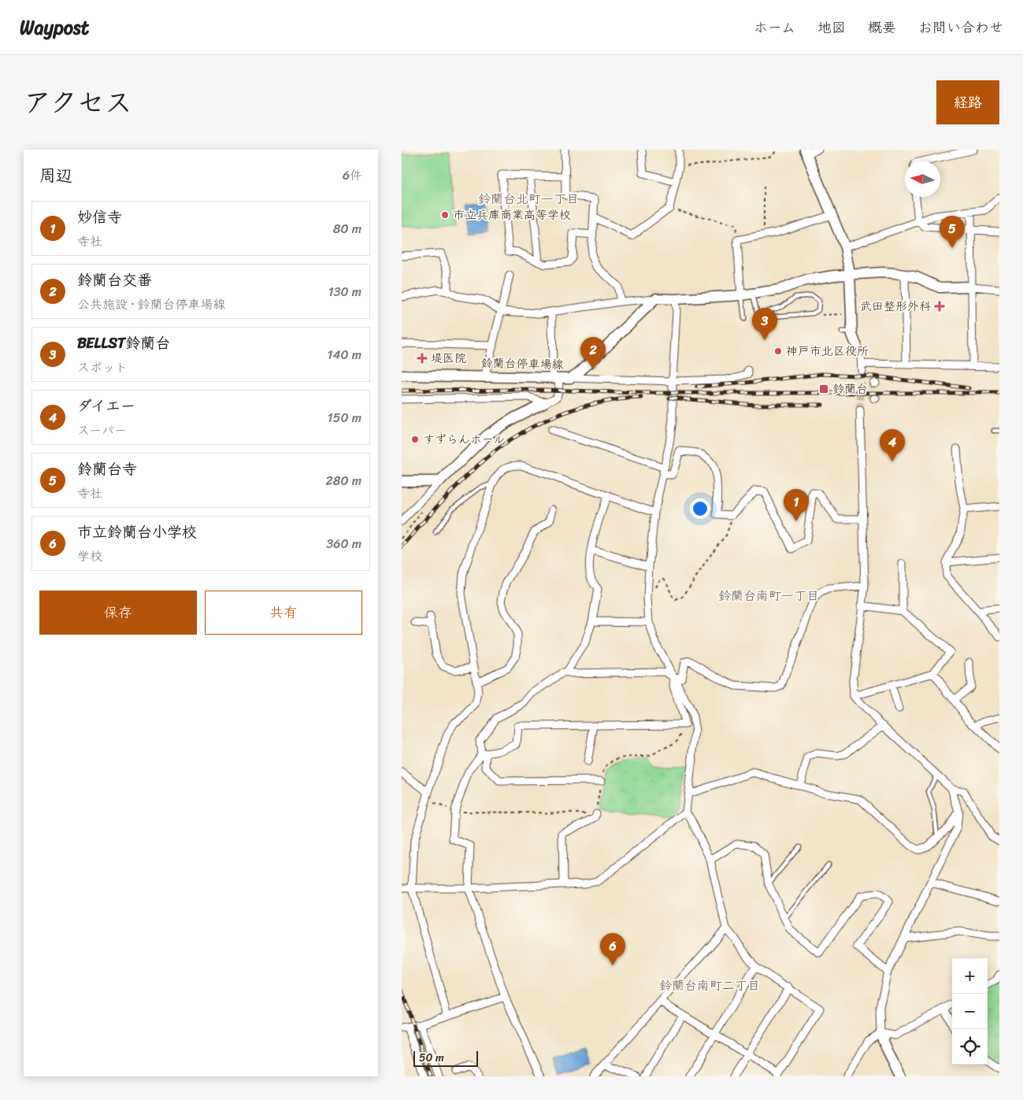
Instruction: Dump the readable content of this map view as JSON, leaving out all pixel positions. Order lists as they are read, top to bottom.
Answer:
{
  "streets": {
    "street": ["鈴蘭台停車場線"]
  },
  "districts": ["鈴蘭台北町一丁目", "鈴蘭台南町一丁目", "鈴蘭台南町二丁目"],
  "places": {
    "other": ["市立兵庫商業高等学校", "神戸市北区役所", "すずらんホール"],
    "health": ["武田整形外科", "堤医院"],
    "transit": ["鈴蘭台"]
  },
  "scale_bar": "50 m",
  "north": "left",
  "page": {
    "header": "Waypost",
    "nav": [
      "ホーム",
      "地図",
      "概要",
      "お問い合わせ"
    ],
    "title": "アクセス",
    "buttons": [
      "経路",
      ["保存", "共有"]
    ],
    "heading": ["周辺", "6件"],
    "list": [
      {
        "mark": "1",
        "name": "妙信寺",
        "note": "寺社",
        "value": "80 m"
      },
      {
        "mark": "2",
        "name": "鈴蘭台交番",
        "note": "公共施設 · 鈴蘭台停車場線",
        "value": "130 m"
      },
      {
        "mark": "3",
        "name": "BELLST鈴蘭台",
        "note": "スポット",
        "value": "140 m"
      },
      {
        "mark": "4",
        "name": "ダイエー",
        "note": "スーパー",
        "value": "150 m"
      },
      {
        "mark": "5",
        "name": "鈴蘭台寺",
        "note": "寺社",
        "value": "280 m"
      },
      {
        "mark": "6",
        "name": "市立鈴蘭台小学校",
        "note": "学校",
        "value": "360 m"
      }
    ],
    "pins": [
      "5",
      "3",
      "2",
      "4",
      "1",
      "6"
    ],
    "map_buttons": ["+", "−"],
    "scale": "50 m"
  }
}
